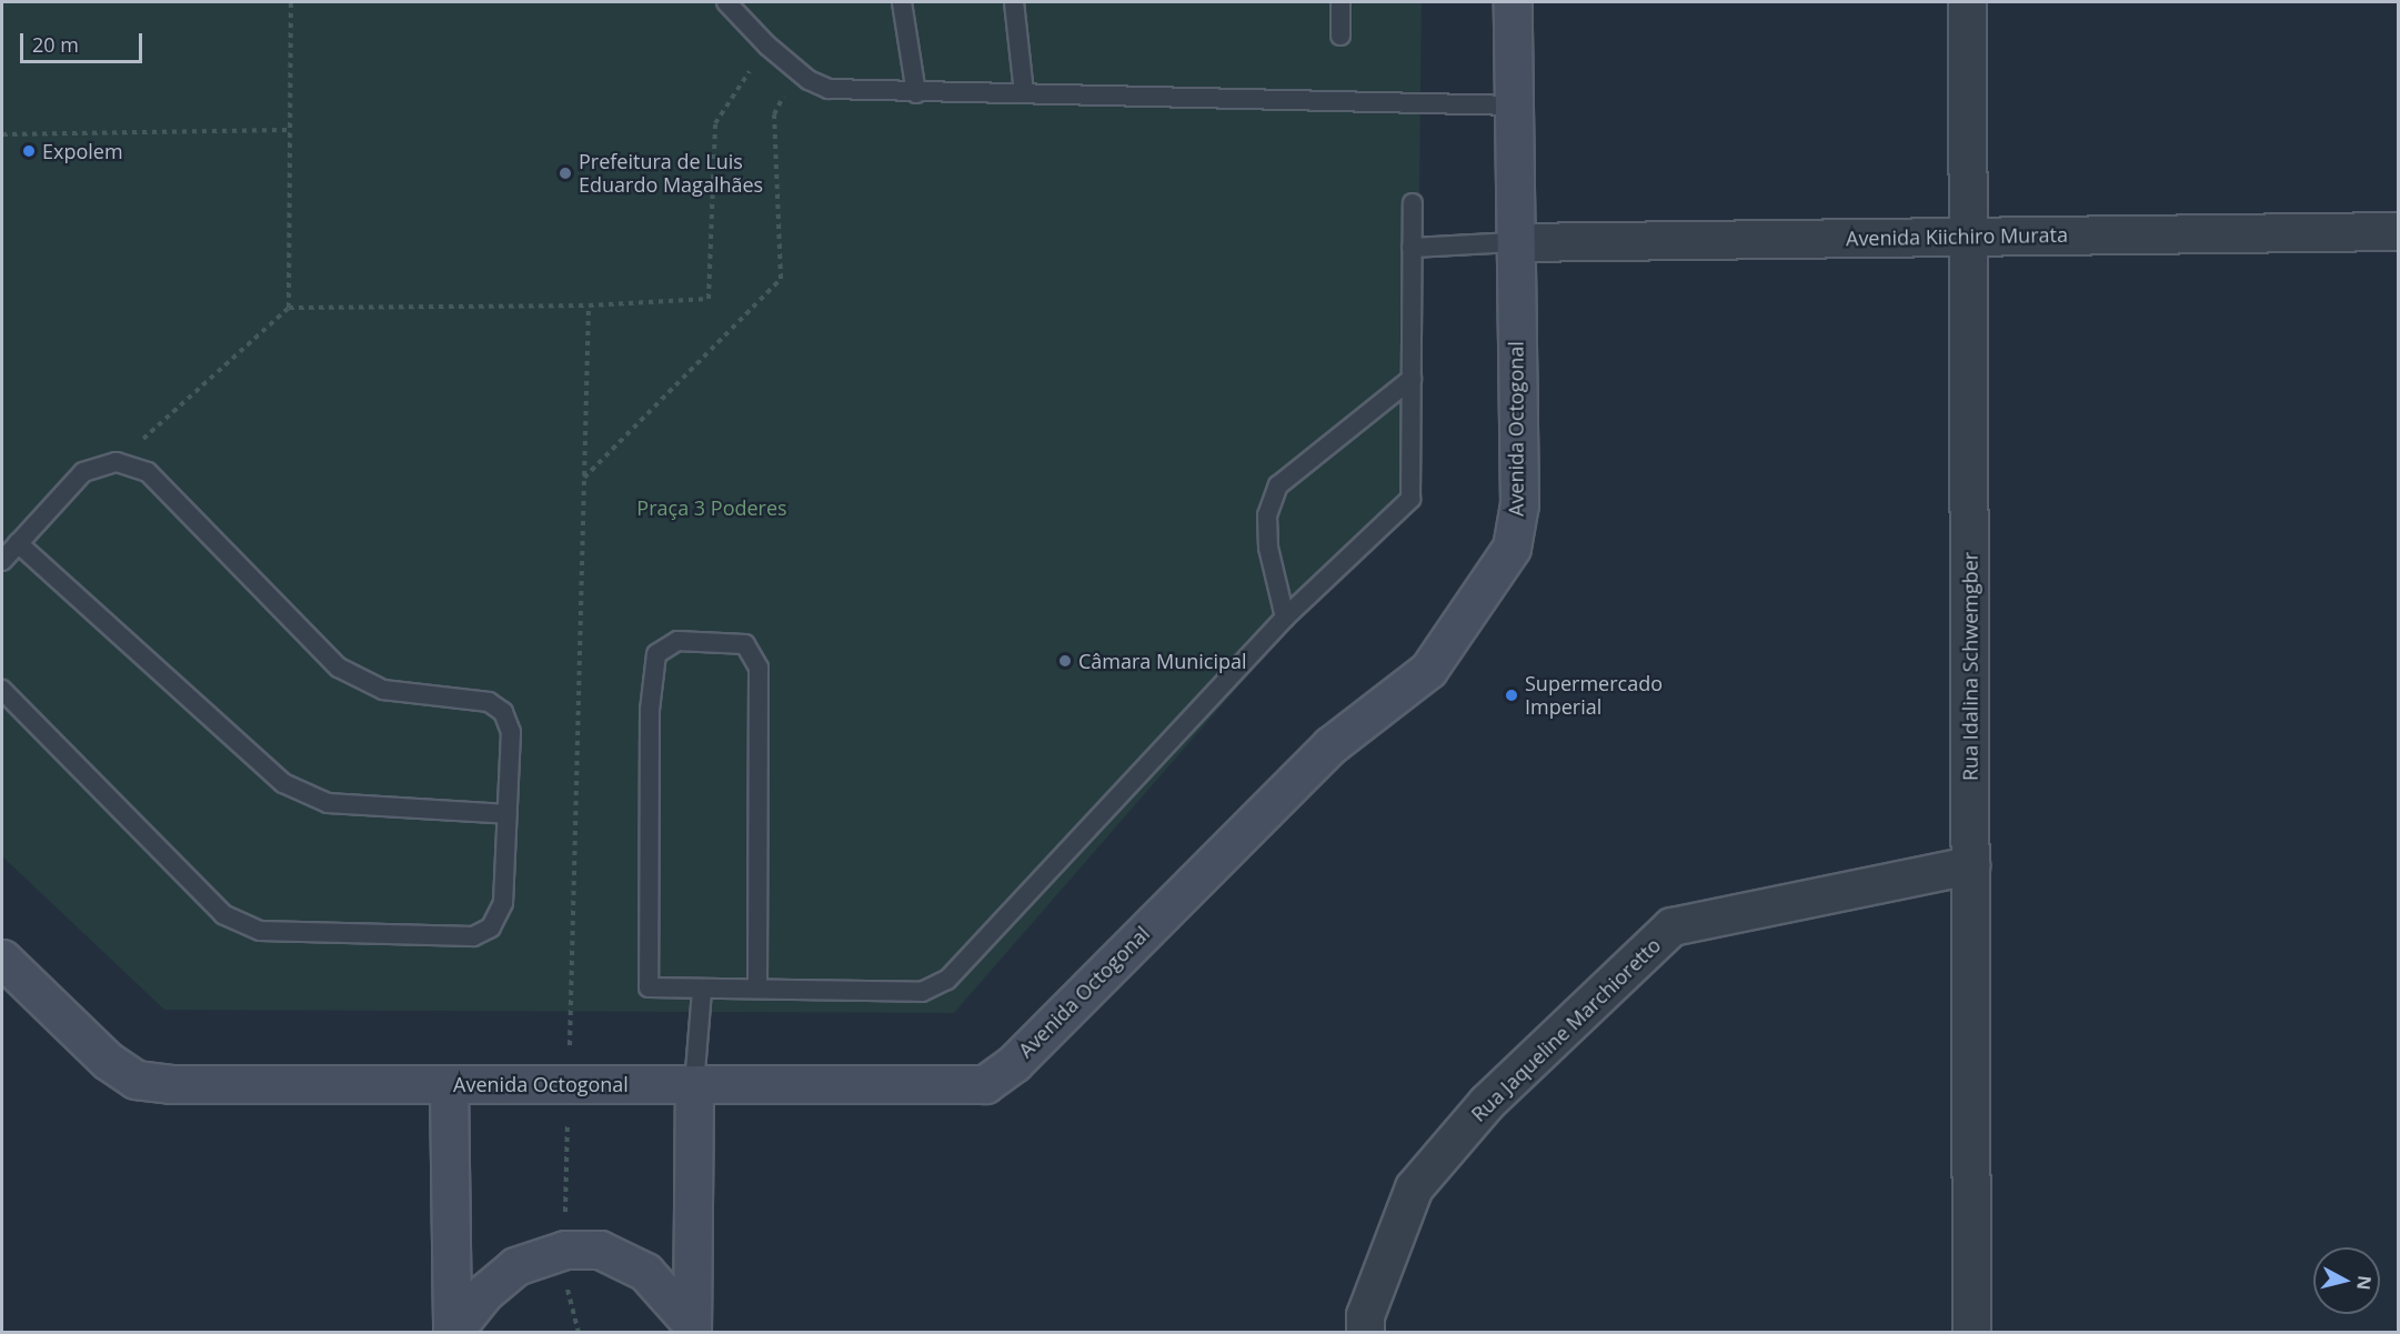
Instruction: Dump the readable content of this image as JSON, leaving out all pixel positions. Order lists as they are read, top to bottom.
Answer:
{
  "streets": {
    "main road": ["Avenida Octogonal"],
    "street": ["Avenida Kiichiro Murata", "Rua Idalina Schwemgber", "Rua Jaqueline Marchioretto"]
  },
  "crossings": [
    ["Avenida Kiichiro Murata", "Avenida Octogonal"],
    ["Avenida Kiichiro Murata", "Rua Idalina Schwemgber"],
    ["Rua Idalina Schwemgber", "Rua Jaqueline Marchioretto"]
  ],
  "parks": ["Praça 3 Poderes"],
  "places": [
    "Expolem",
    "Prefeitura de Luis Eduardo Magalhães",
    "Câmara Municipal",
    "Supermercado Imperial"
  ],
  "scale_bar": "20 m",
  "north": "right"
}
